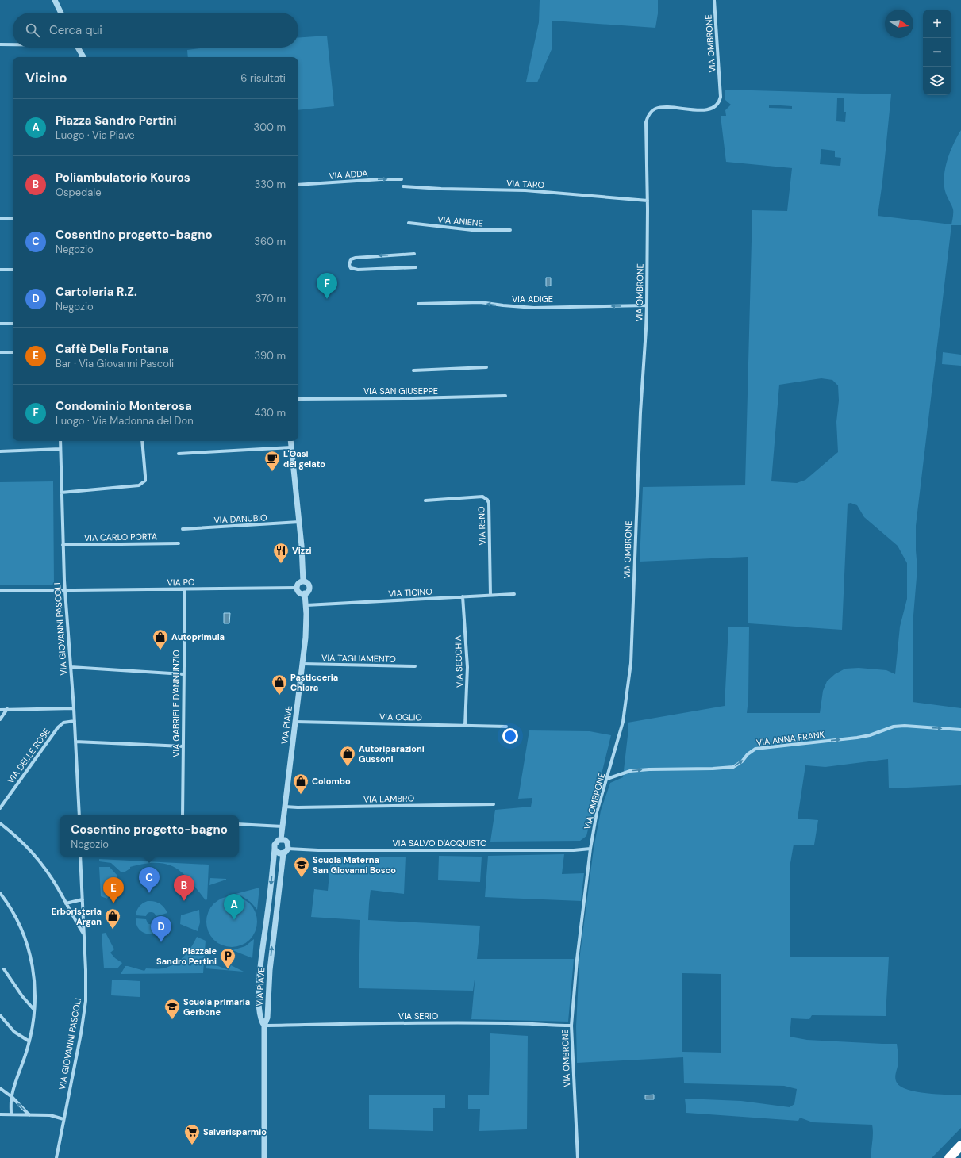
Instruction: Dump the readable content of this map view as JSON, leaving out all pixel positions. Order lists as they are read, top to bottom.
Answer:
{
  "streets": {
    "street": [
      "VIA OMBRONE",
      "VIA ADDA",
      "VIA TARO",
      "VIA ANIENE",
      "VIA ADIGE",
      "VIA SAN GIUSEPPE",
      "VIA DANUBIO",
      "VIA RENO",
      "VIA CARLO PORTA",
      "VIA PO",
      "VIA TICINO",
      "VIA GIOVANNI PASCOLI",
      "VIA TAGLIAMENTO",
      "VIA SECCHIA",
      "VIA GABRIELE D'ANNUNZIO",
      "VIA OGLIO",
      "VIA PIAVE",
      "VIA ANNA FRANK",
      "VIA DELLE ROSE",
      "VIA LAMBRO",
      "VIA SALVO D'ACQUISTO",
      "VIA SERIO"
    ]
  },
  "crossings": [
    ["VIA OMBRONE", "VIA TARO"],
    ["VIA OMBRONE", "VIA ADIGE"],
    ["VIA OMBRONE", "VIA ANNA FRANK"],
    ["VIA OMBRONE", "VIA SALVO D'ACQUISTO"],
    ["VIA OMBRONE", "VIA SERIO"],
    ["VIA DANUBIO", "VIA PIAVE"],
    ["VIA RENO", "VIA TICINO"],
    ["VIA CARLO PORTA", "VIA GIOVANNI PASCOLI"],
    ["VIA PO", "VIA GIOVANNI PASCOLI"],
    ["VIA PO", "VIA GABRIELE D'ANNUNZIO"],
    ["VIA PO", "VIA PIAVE"],
    ["VIA TICINO", "VIA SECCHIA"],
    ["VIA TICINO", "VIA PIAVE"],
    ["VIA GIOVANNI PASCOLI", "VIA DELLE ROSE"],
    ["VIA TAGLIAMENTO", "VIA PIAVE"],
    ["VIA SECCHIA", "VIA OGLIO"],
    ["VIA OGLIO", "VIA PIAVE"],
    ["VIA PIAVE", "VIA LAMBRO"],
    ["VIA PIAVE", "VIA SALVO D'ACQUISTO"],
    ["VIA PIAVE", "VIA SERIO"]
  ],
  "one_way": ["VIA ADDA", "VIA ADIGE", "VIA ANNA FRANK"],
  "places": {
    "cafe": ["L'Oasi del gelato"],
    "restaurant": ["Vizzi"],
    "shop": [
      "Autoprimula",
      "Pasticceria Chiara",
      "Autoriparazioni Gussoni",
      "Colombo",
      "Erboristeria Argan"
    ],
    "school or university": ["Scuola Materna San Giovanni Bosco", "Scuola primaria Gerbone"],
    "parking": ["Piazzale Sandro Pertini"],
    "supermarket": ["Salvarisparmio"]
  },
  "north": "right",
  "page": {
    "map_buttons": ["+", "−"],
    "search": "Cerca qui",
    "heading": ["Vicino", "6 risultati"],
    "list": [
      {
        "mark": "A",
        "name": "Piazza Sandro Pertini",
        "note": "Luogo · Via Piave",
        "value": "300 m"
      },
      {
        "mark": "B",
        "name": "Poliambulatorio Kouros",
        "note": "Ospedale",
        "value": "330 m"
      },
      {
        "mark": "C",
        "name": "Cosentino progetto-bagno",
        "note": "Negozio",
        "value": "360 m"
      },
      {
        "mark": "D",
        "name": "Cartoleria R.Z.",
        "note": "Negozio",
        "value": "370 m"
      },
      {
        "mark": "E",
        "name": "Caffè Della Fontana",
        "note": "Bar · Via Giovanni Pascoli",
        "value": "390 m"
      },
      {
        "mark": "F",
        "name": "Condominio Monterosa",
        "note": "Luogo · Via Madonna del Don",
        "value": "430 m"
      }
    ],
    "pins": [
      "F",
      "C",
      "B",
      "E",
      "A",
      "D"
    ],
    "popup": ["Cosentino progetto-bagno", "Negozio"]
  }
}
